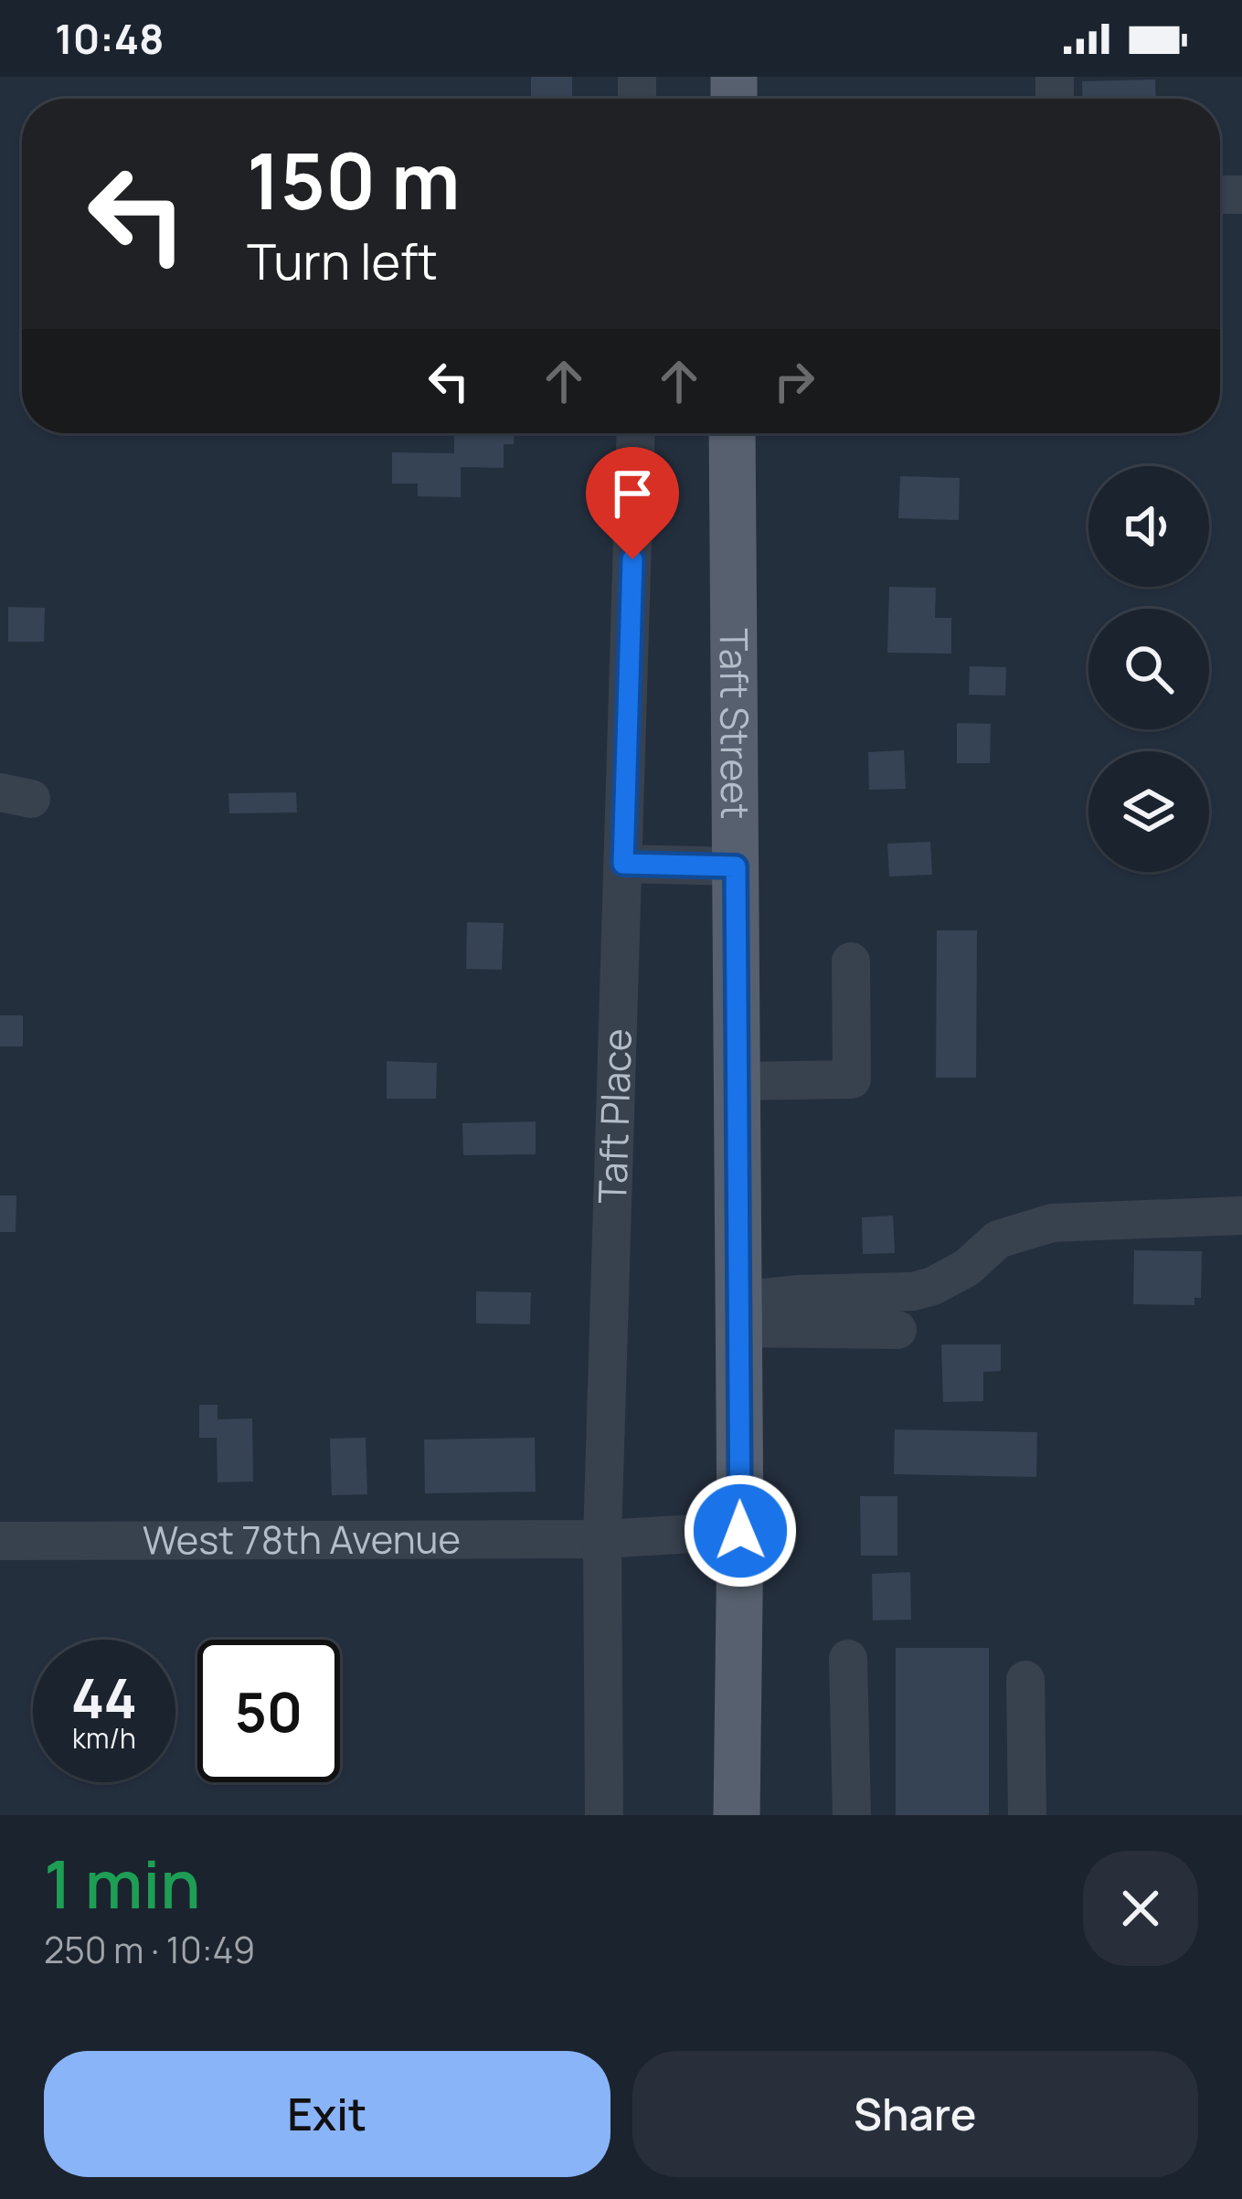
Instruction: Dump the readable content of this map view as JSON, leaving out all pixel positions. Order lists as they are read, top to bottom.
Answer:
{
  "streets": {
    "main road": ["Taft Street"],
    "street": ["Taft Place", "West 78th Avenue"]
  },
  "crossings": [
    ["Taft Street", "West 78th Avenue"],
    ["Taft Place", "West 78th Avenue"]
  ],
  "page": {
    "status": "10:48",
    "turn": ["150 m", "Turn left"],
    "speed": "44 km/h",
    "limit": "50",
    "heading": ["1 min", "250 m · 10:49"],
    "buttons": ["Exit", "Share"]
  }
}
